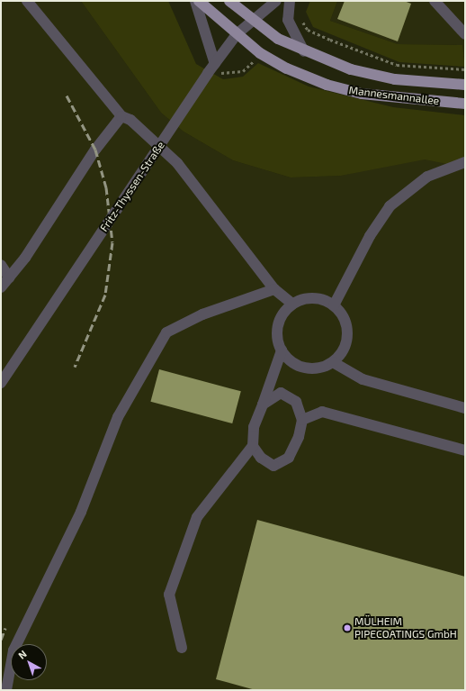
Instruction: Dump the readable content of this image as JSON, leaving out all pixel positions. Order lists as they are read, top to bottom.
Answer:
{
  "streets": {
    "main road": ["Mannesmannallee"],
    "street": ["Fritz-Thyssen-Straße"]
  },
  "crossings": [
    ["Mannesmannallee", "Fritz-Thyssen-Straße"]
  ],
  "places": ["MÜLHEIM PIPECOATINGS GmbH"],
  "north": "top left"
}
